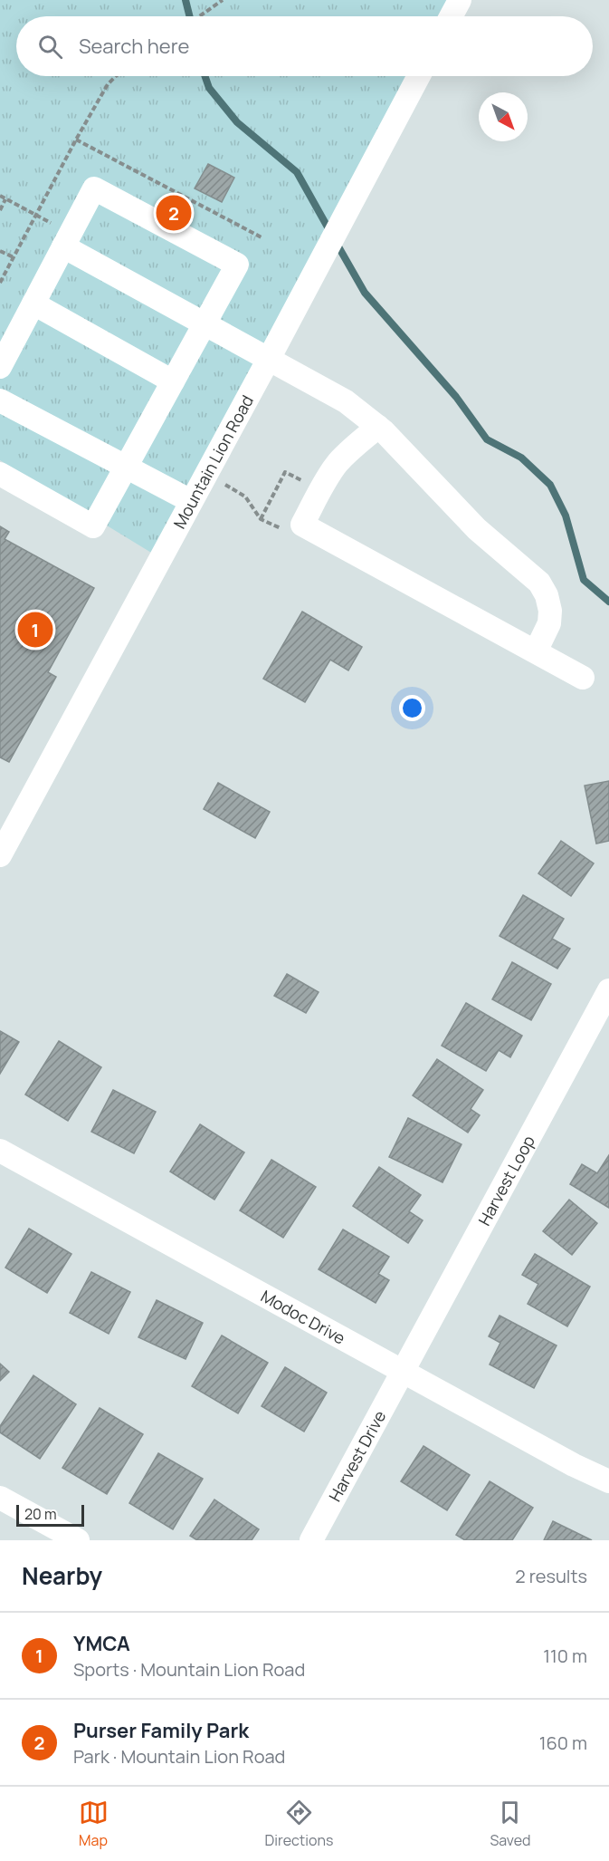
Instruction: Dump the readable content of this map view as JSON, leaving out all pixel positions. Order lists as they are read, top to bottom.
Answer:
{
  "streets": {
    "street": [
      "Mountain Lion Road",
      "Harvest Loop",
      "Modoc Drive",
      "Harvest Drive"
    ]
  },
  "crossings": [
    ["Harvest Loop", "Modoc Drive"],
    ["Harvest Loop", "Harvest Drive"],
    ["Modoc Drive", "Harvest Drive"]
  ],
  "scale_bar": "20 m",
  "north": "bottom right",
  "page": {
    "search": "Search here",
    "pins": ["2", "1"],
    "scale": "20 m",
    "heading": ["Nearby", "2 results"],
    "list": [
      {
        "mark": "1",
        "name": "YMCA",
        "note": "Sports · Mountain Lion Road",
        "value": "110 m"
      },
      {
        "mark": "2",
        "name": "Purser Family Park",
        "note": "Park · Mountain Lion Road",
        "value": "160 m"
      }
    ],
    "nav": ["Map", "Directions", "Saved"]
  }
}
